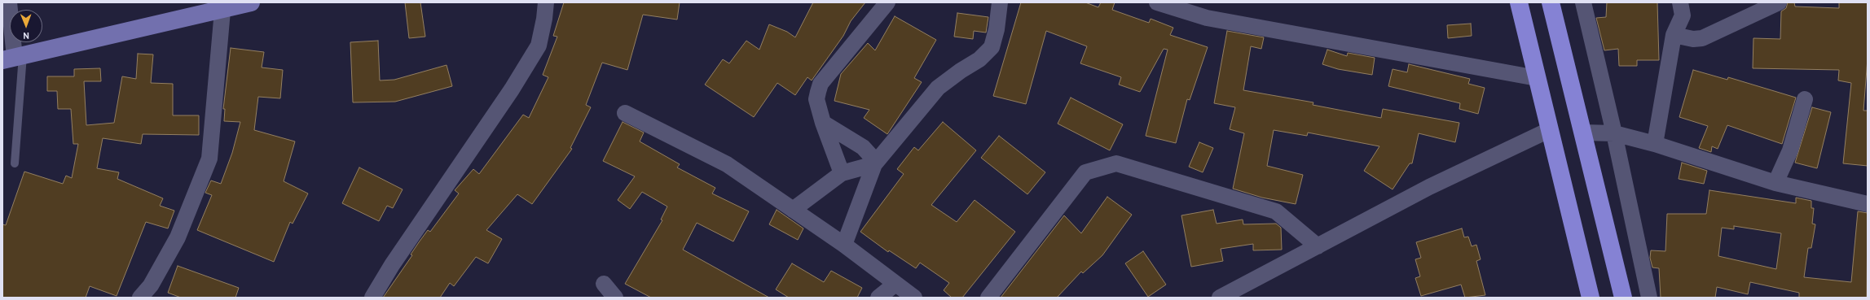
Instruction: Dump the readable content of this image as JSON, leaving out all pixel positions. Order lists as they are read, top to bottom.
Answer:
{
  "north": "bottom"
}
